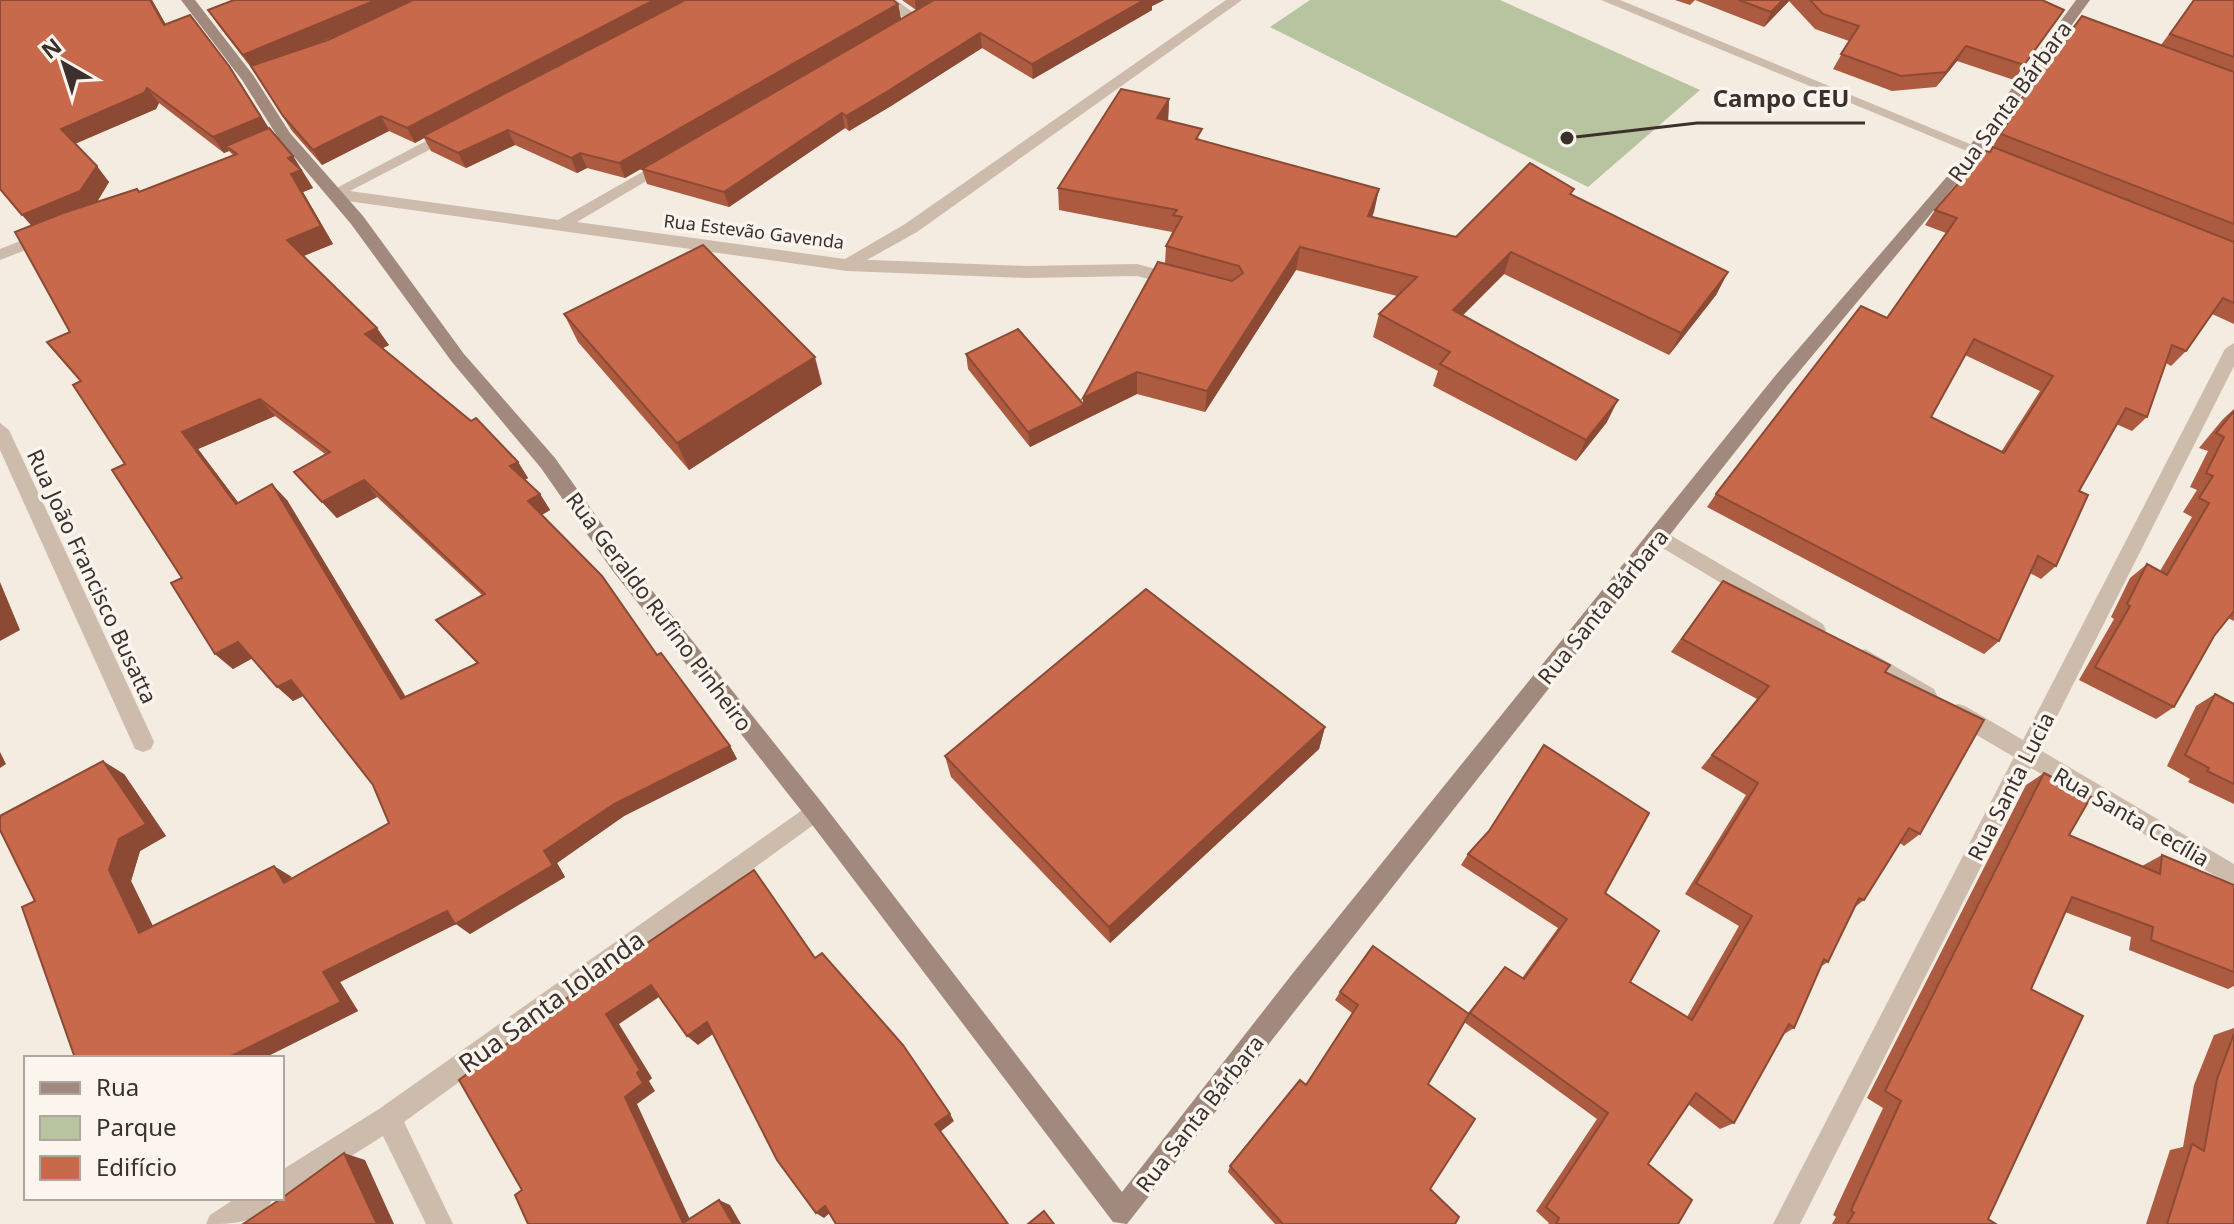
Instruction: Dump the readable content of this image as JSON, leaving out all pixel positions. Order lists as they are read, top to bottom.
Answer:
{
  "streets": {
    "street": [
      "Rua Santa Bárbara",
      "Rua Estevão Gavenda",
      "Rua João Francisco Busatta",
      "Rua Geraldo Rufino Pinheiro",
      "Rua Santa Lucia",
      "Rua Santa Cecília",
      "Rua Santa Iolanda"
    ]
  },
  "crossings": [
    ["Rua Santa Bárbara", "Rua Geraldo Rufino Pinheiro"],
    ["Rua Santa Bárbara", "Rua Santa Cecília"],
    ["Rua Estevão Gavenda", "Rua Geraldo Rufino Pinheiro"],
    ["Rua Geraldo Rufino Pinheiro", "Rua Santa Iolanda"],
    ["Rua Santa Lucia", "Rua Santa Cecília"]
  ],
  "places": ["Campo CEU"],
  "legend": ["Rua", "Parque", "Edifício"],
  "north": "top left"
}
